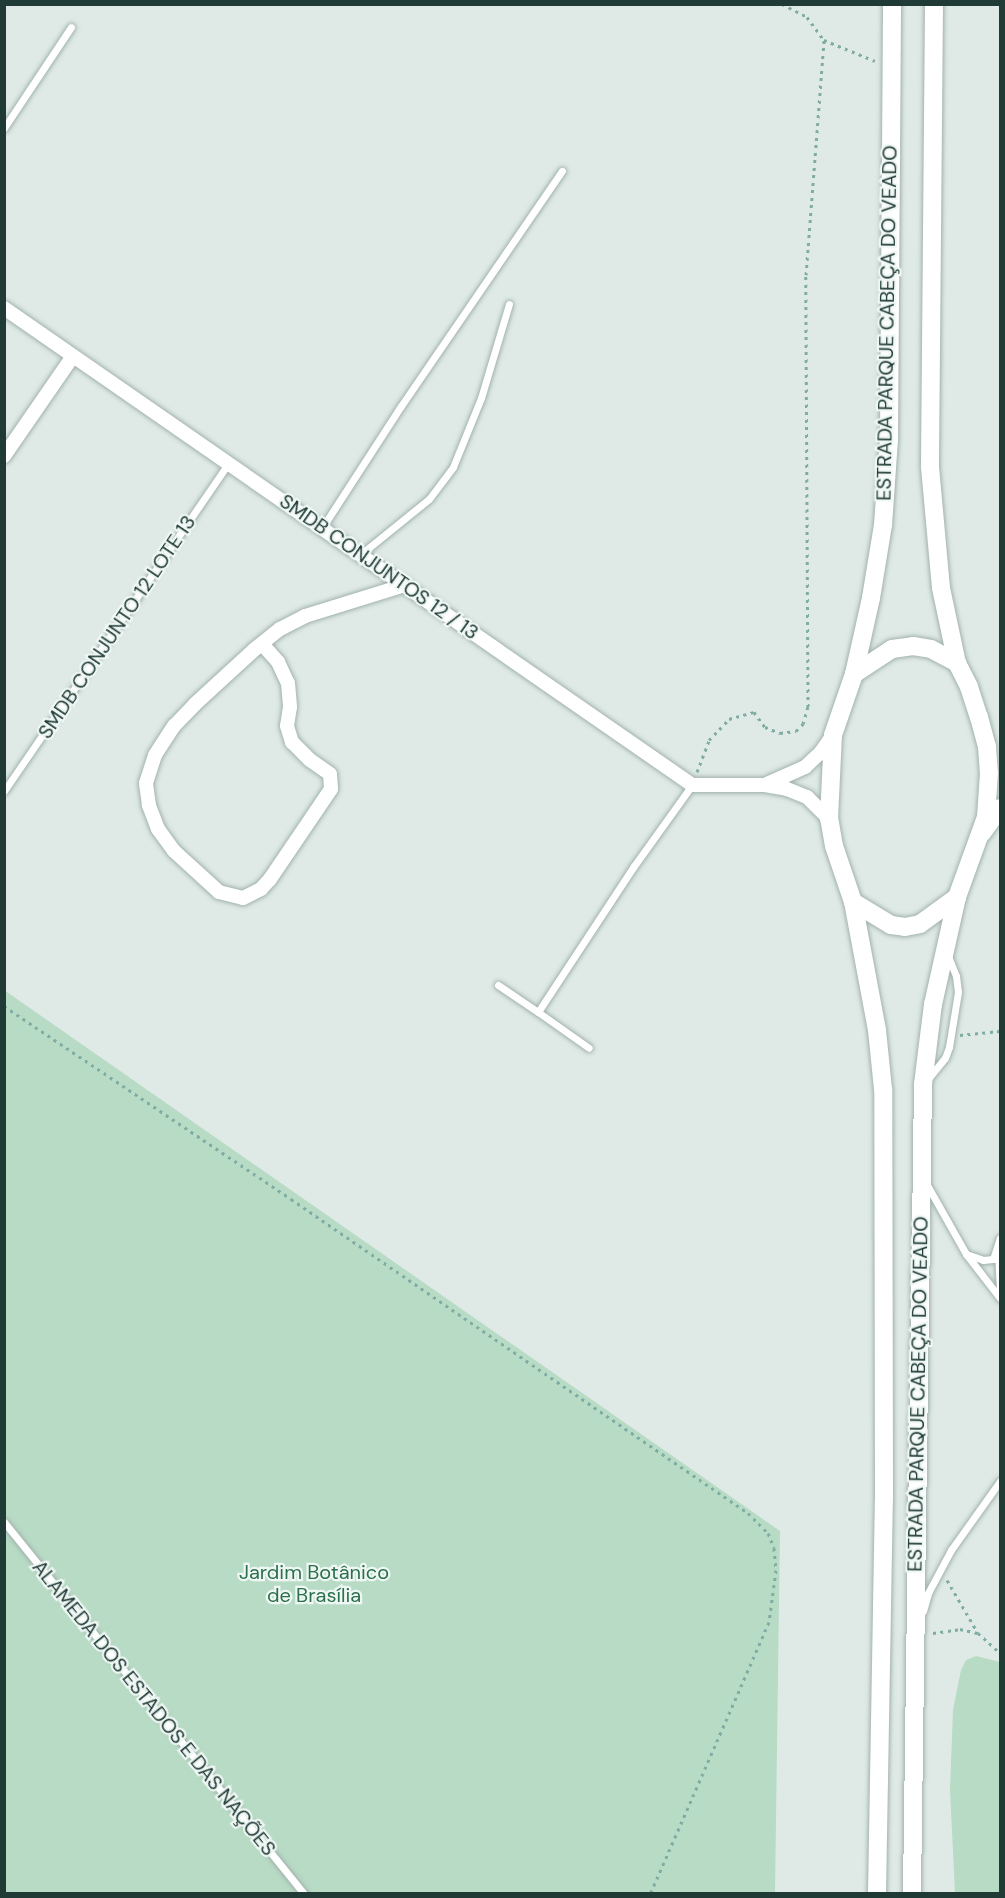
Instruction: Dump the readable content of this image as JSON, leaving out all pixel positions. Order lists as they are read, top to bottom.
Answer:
{
  "streets": {
    "main road": ["ESTRADA PARQUE CABEÇA DO VEADO"],
    "street": ["SMDB CONJUNTOS 12 / 13"],
    "lane": ["SMDB CONJUNTO 12 LOTE 13", "ALAMEDA DOS ESTADOS E DAS NAÇÕES"]
  },
  "crossings": [
    ["SMDB CONJUNTOS 12 / 13", "SMDB CONJUNTO 12 LOTE 13"]
  ],
  "parks": ["Jardim Botânico de Brasília"]
}
